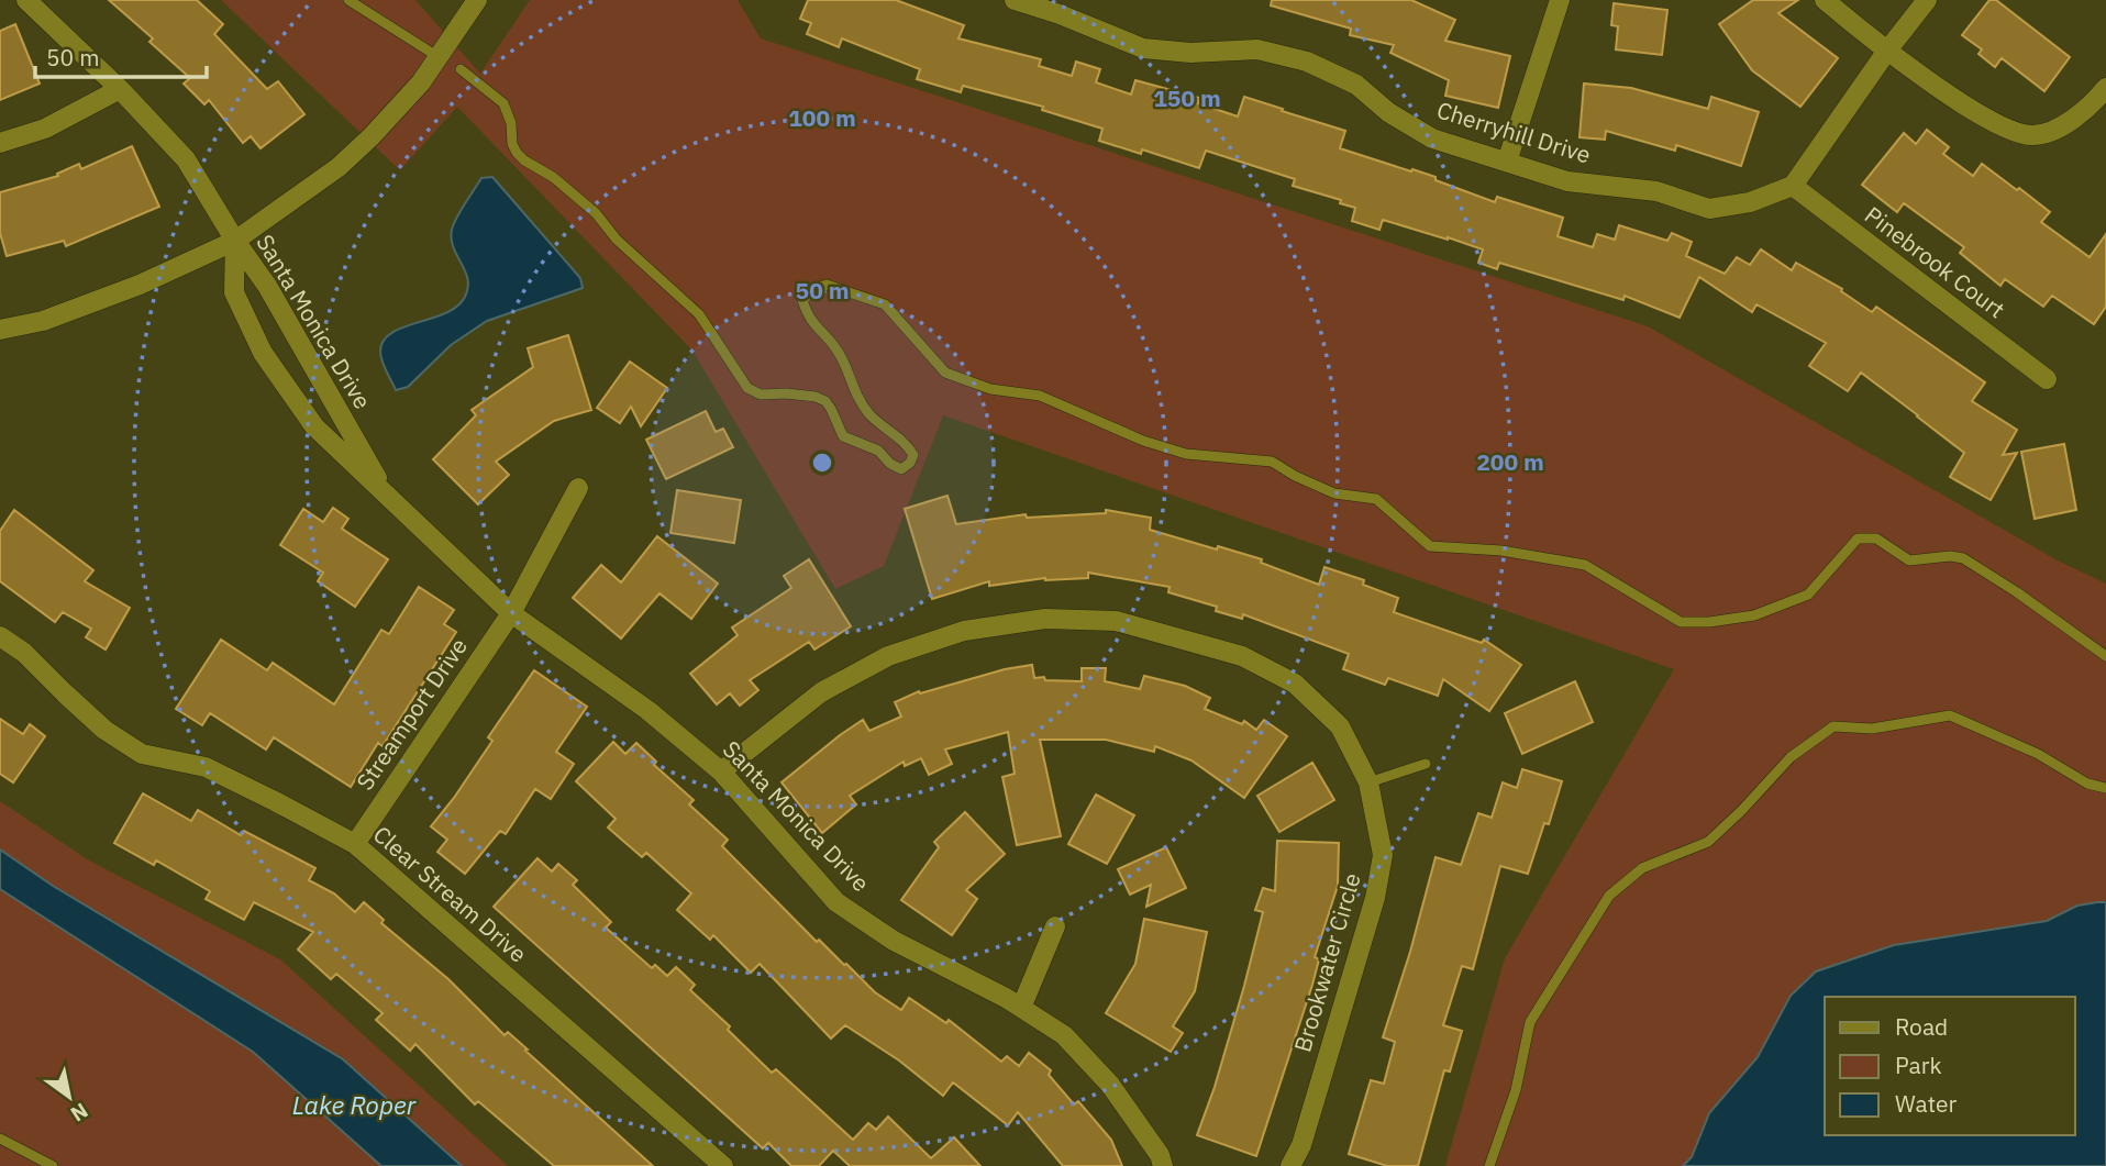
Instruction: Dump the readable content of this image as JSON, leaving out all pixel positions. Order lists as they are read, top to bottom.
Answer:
{
  "streets": {
    "street": [
      "Cherryhill Drive",
      "Pinebrook Court",
      "Santa Monica Drive",
      "Streamport Drive",
      "Clear Stream Drive",
      "Brookwater Circle"
    ]
  },
  "crossings": [
    ["Cherryhill Drive", "Pinebrook Court"],
    ["Santa Monica Drive", "Streamport Drive"],
    ["Santa Monica Drive", "Brookwater Circle"],
    ["Streamport Drive", "Clear Stream Drive"]
  ],
  "water": ["Lake Roper"],
  "legend": ["Road", "Park", "Water"],
  "scale_bar": "50 m",
  "north": "bottom right",
  "rings": [
    "150 m",
    "100 m",
    "50 m",
    "200 m"
  ]
}
